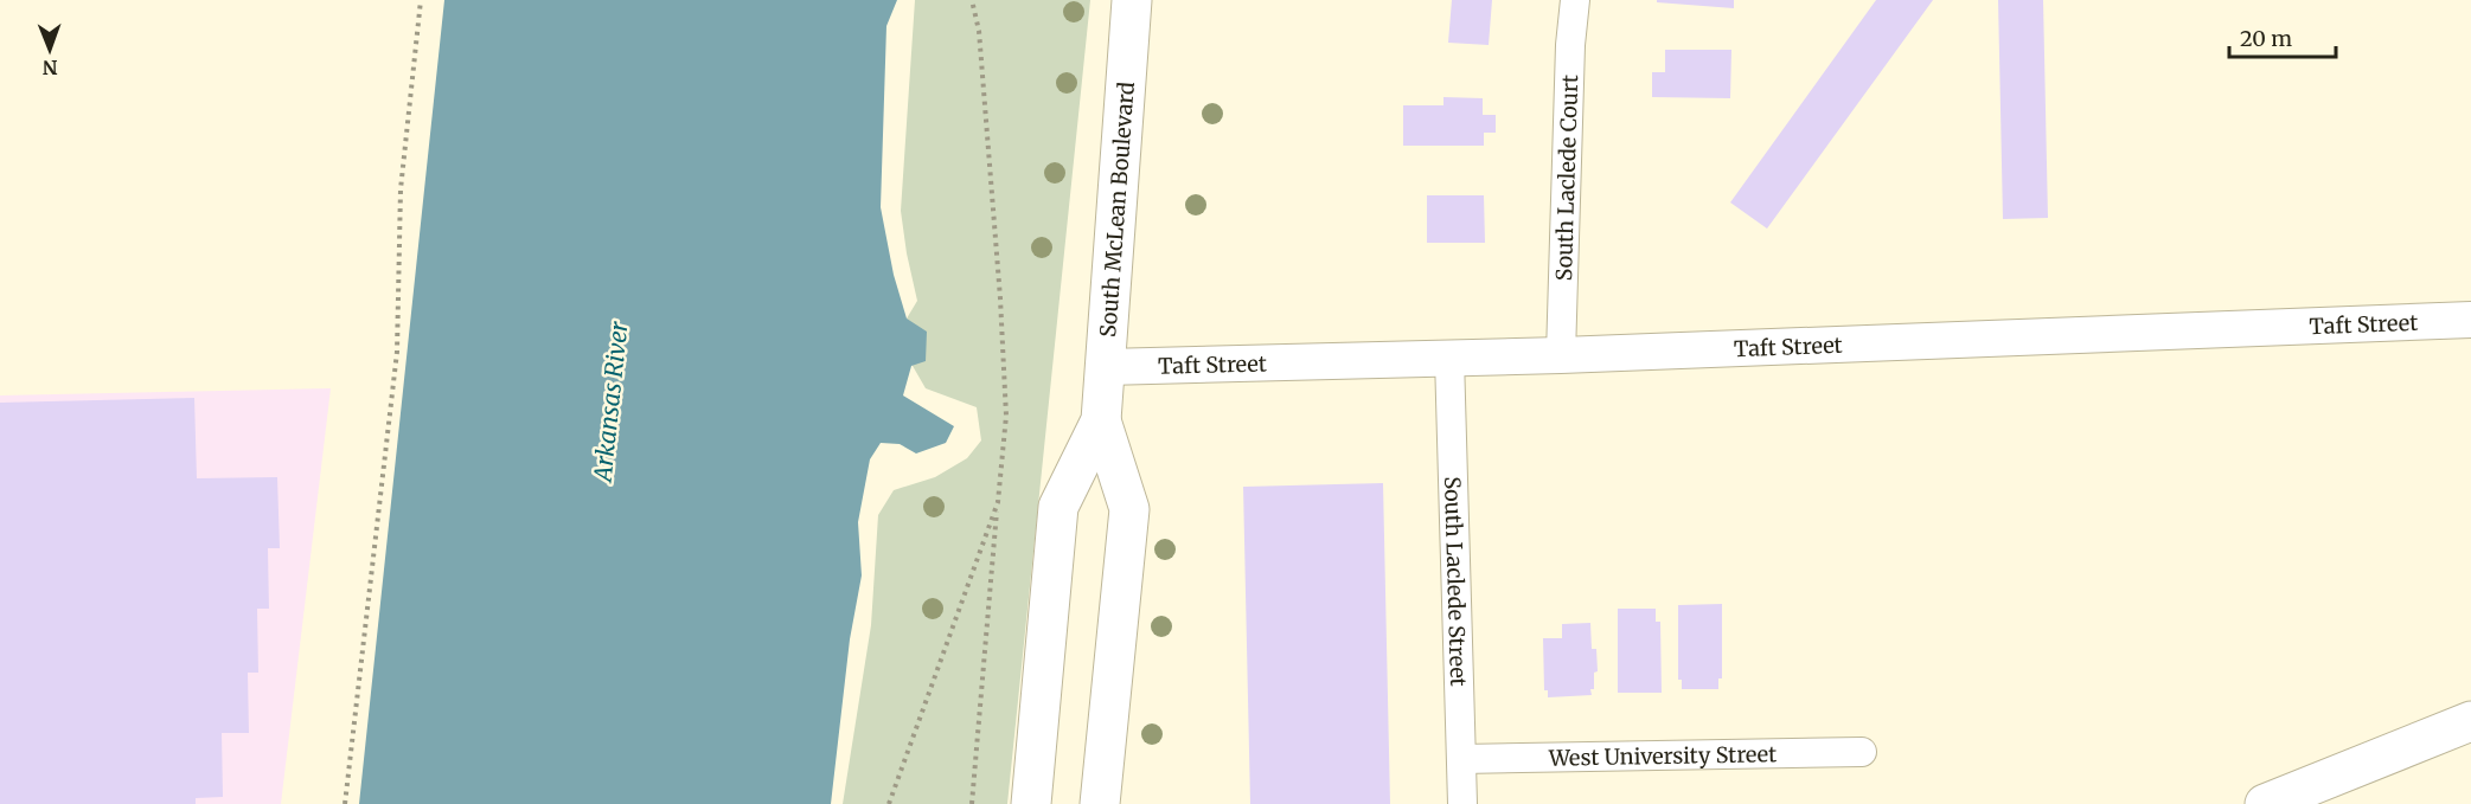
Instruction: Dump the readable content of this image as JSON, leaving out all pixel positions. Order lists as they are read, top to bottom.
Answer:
{
  "streets": {
    "main road": ["South McLean Boulevard"],
    "street": [
      "South Laclede Court",
      "Taft Street",
      "South Laclede Street",
      "West University Street"
    ]
  },
  "crossings": [
    ["South Laclede Court", "Taft Street"],
    ["South McLean Boulevard", "Taft Street"],
    ["Taft Street", "South Laclede Street"],
    ["South Laclede Street", "West University Street"]
  ],
  "water": ["Arkansas River"],
  "scale_bar": "20 m",
  "north": "bottom"
}
